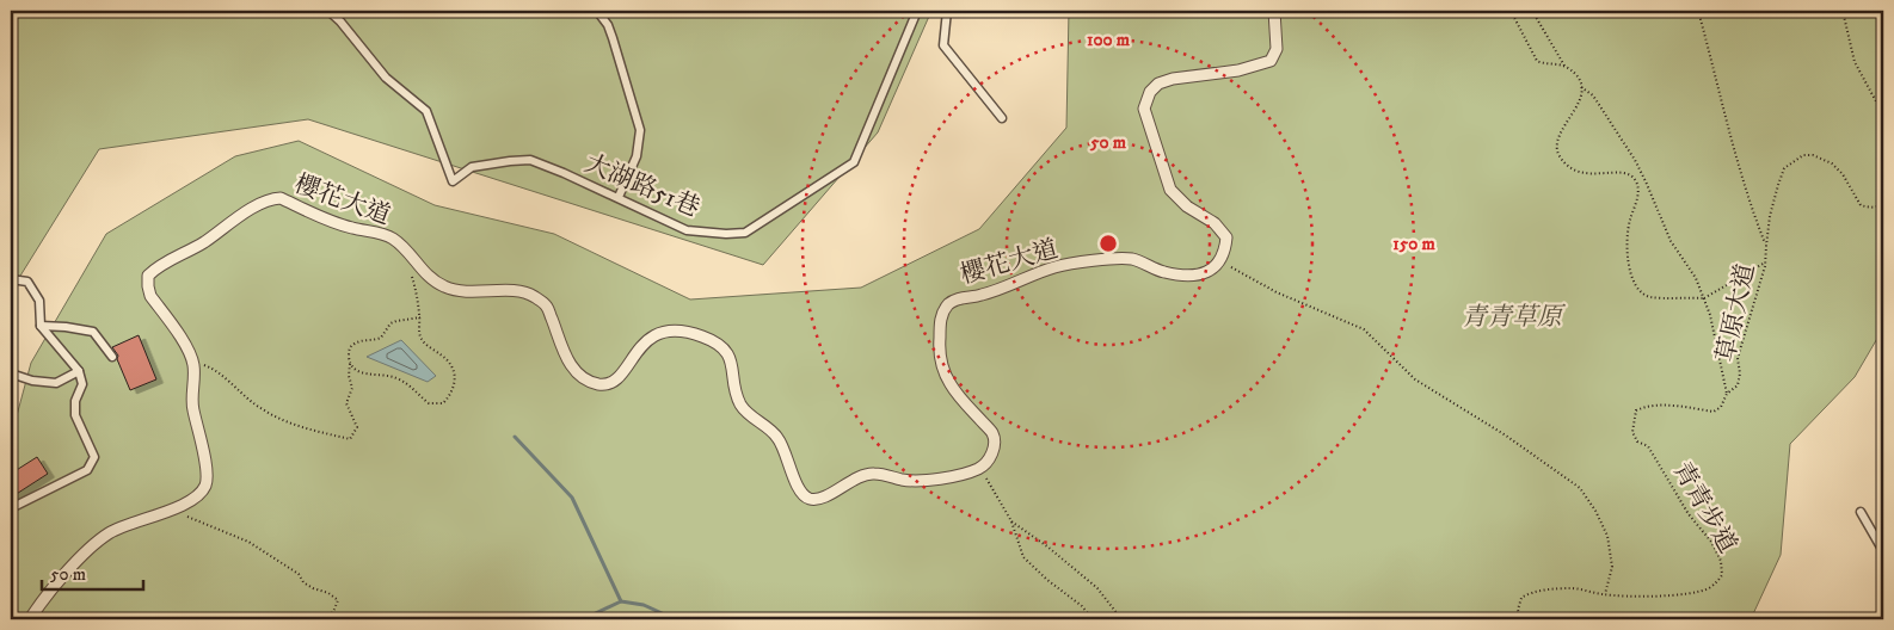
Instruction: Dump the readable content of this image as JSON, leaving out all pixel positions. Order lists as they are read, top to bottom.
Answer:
{
  "streets": {
    "street": ["櫻花大道"],
    "lane": ["大湖路51巷"],
    "path": ["草原大道", "青青步道"]
  },
  "crossings": [
    ["草原大道", "青青步道"]
  ],
  "parks": ["青青草原"],
  "scale_bar": "50 m",
  "rings": ["100 m", "50 m", "150 m"]
}
